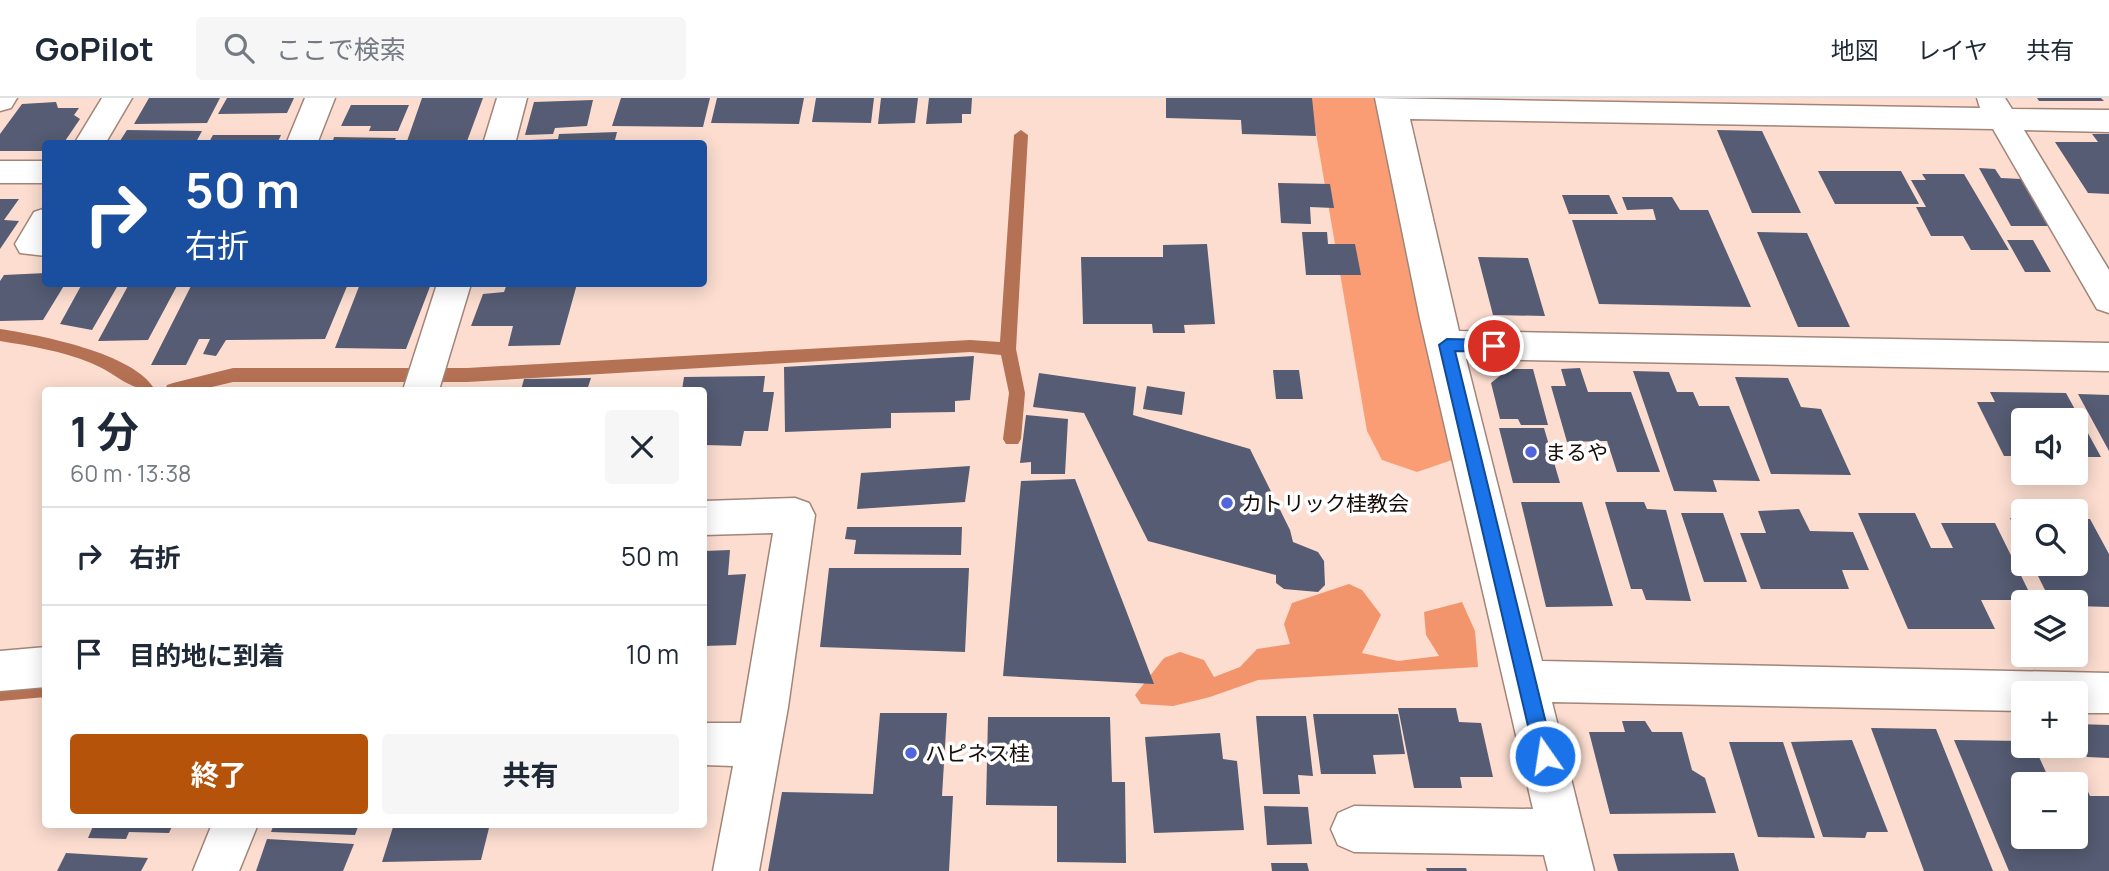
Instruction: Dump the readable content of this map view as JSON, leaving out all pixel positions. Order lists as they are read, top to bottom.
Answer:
{
  "places": ["まるや", "カトリック桂教会", "ハピネス桂"],
  "page": {
    "header": "GoPilot",
    "search": "ここで検索",
    "nav": ["地図", "レイヤ", "共有"],
    "turn": ["50 m", "右折"],
    "heading": ["1 分", "60 m · 13:38"],
    "map_buttons": ["+", "−"],
    "list": [
      {
        "name": "右折",
        "value": "50 m"
      },
      {
        "name": "目的地に到着",
        "value": "10 m"
      }
    ],
    "buttons": ["終了", "共有"]
  }
}
